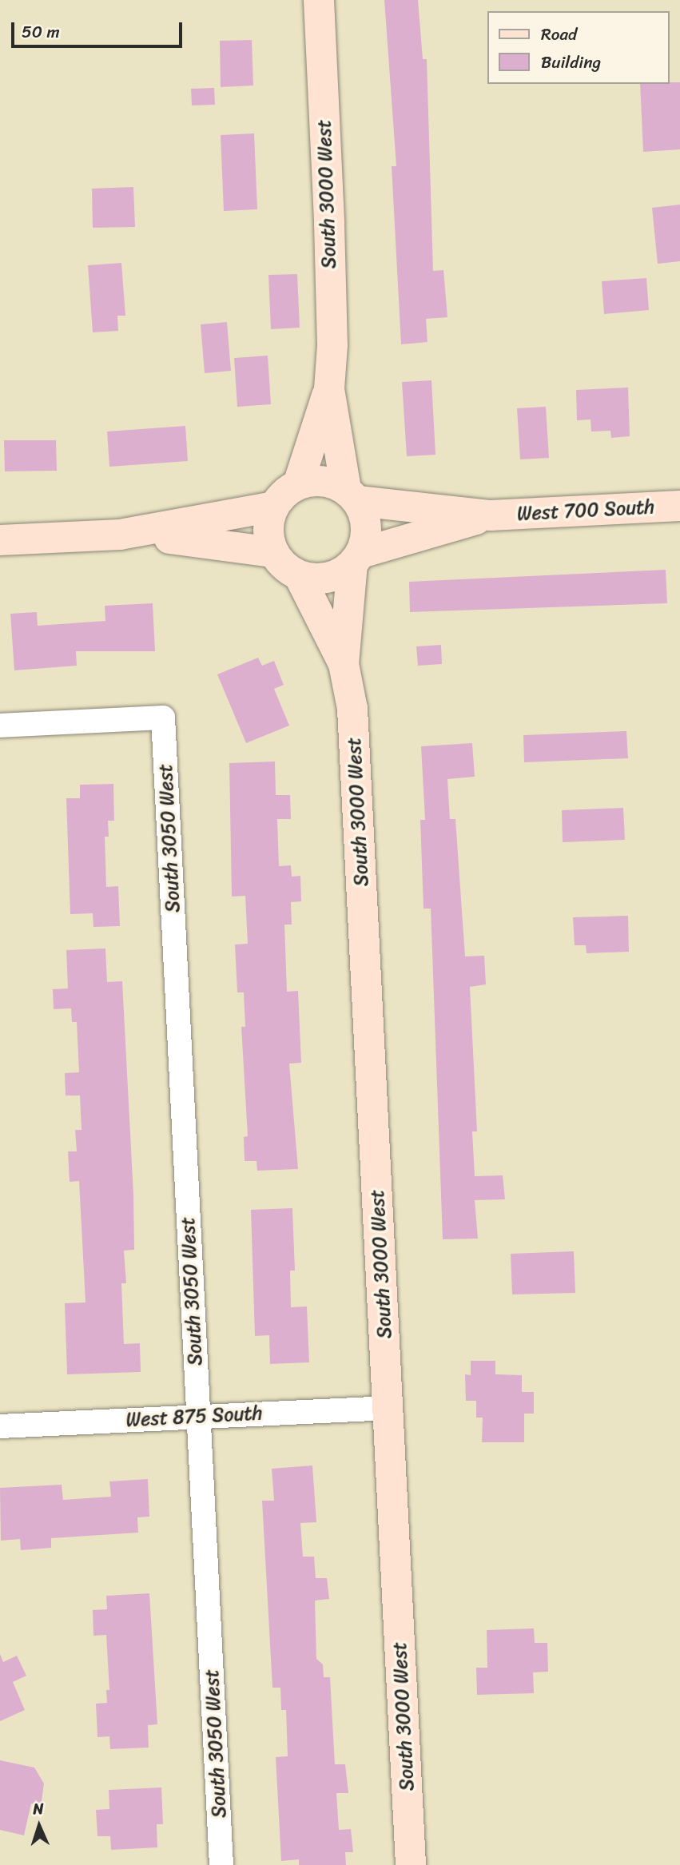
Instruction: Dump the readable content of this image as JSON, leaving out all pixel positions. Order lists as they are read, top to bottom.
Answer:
{
  "streets": {
    "main road": ["South 3000 West", "West 700 South"],
    "street": ["South 3050 West", "West 875 South"]
  },
  "crossings": [
    ["South 3000 West", "West 700 South"],
    ["South 3000 West", "West 875 South"],
    ["South 3050 West", "West 875 South"]
  ],
  "legend": ["Road", "Building"],
  "scale_bar": "50 m",
  "north": "top"
}
